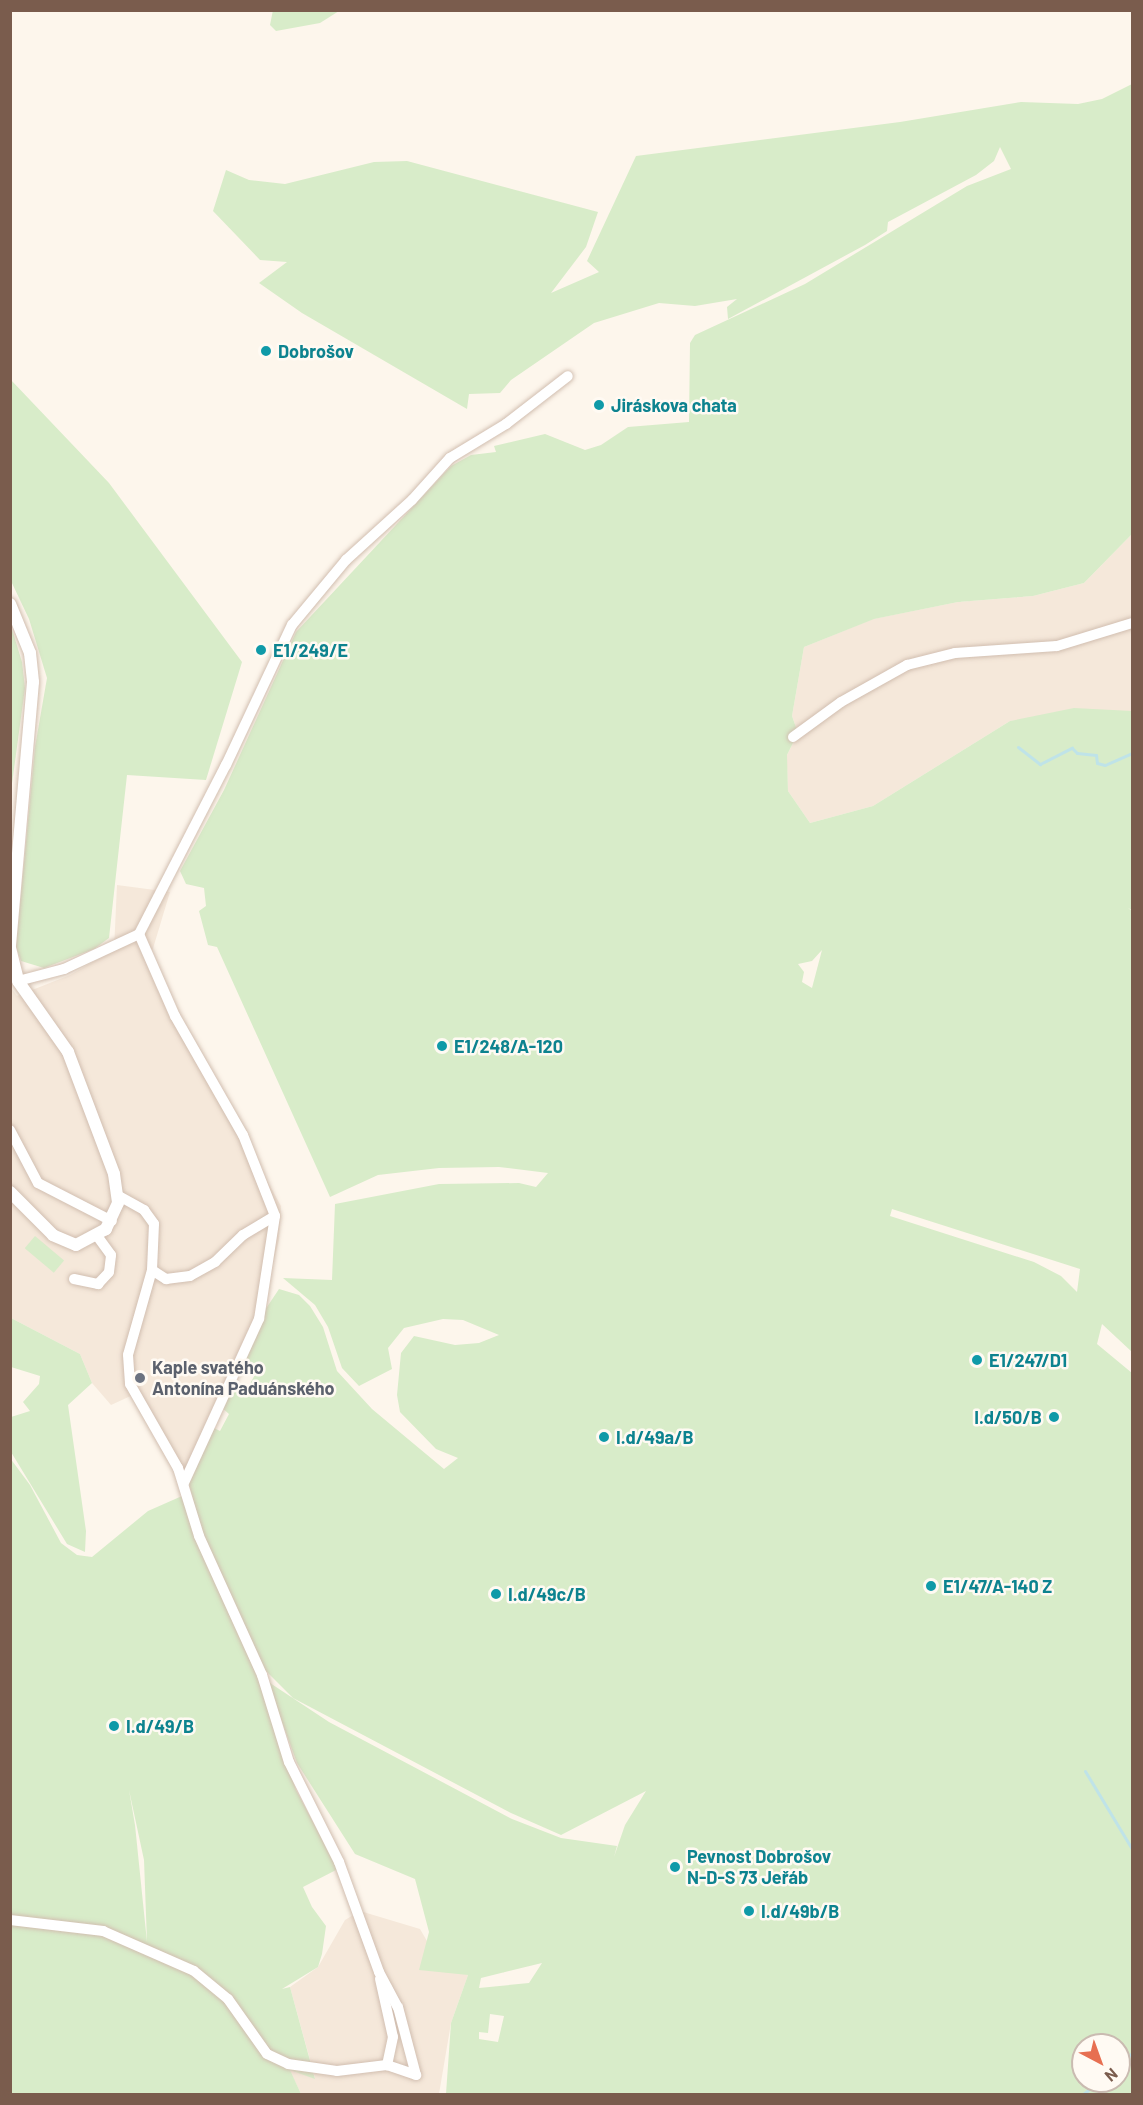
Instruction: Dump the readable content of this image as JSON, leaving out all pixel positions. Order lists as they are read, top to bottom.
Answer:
{
  "places": [
    "Dobrošov",
    "Jiráskova chata",
    "E1/249/E",
    "E1/248/A-120",
    "E1/247/D1",
    "Kaple svatého Antonína Paduánského",
    "I.d/50/B",
    "I.d/49a/B",
    "E1/47/A-140 Z",
    "I.d/49c/B",
    "I.d/49/B",
    "Pevnost Dobrošov N-D-S 73 Jeřáb",
    "I.d/49b/B"
  ],
  "north": "bottom right"
}
